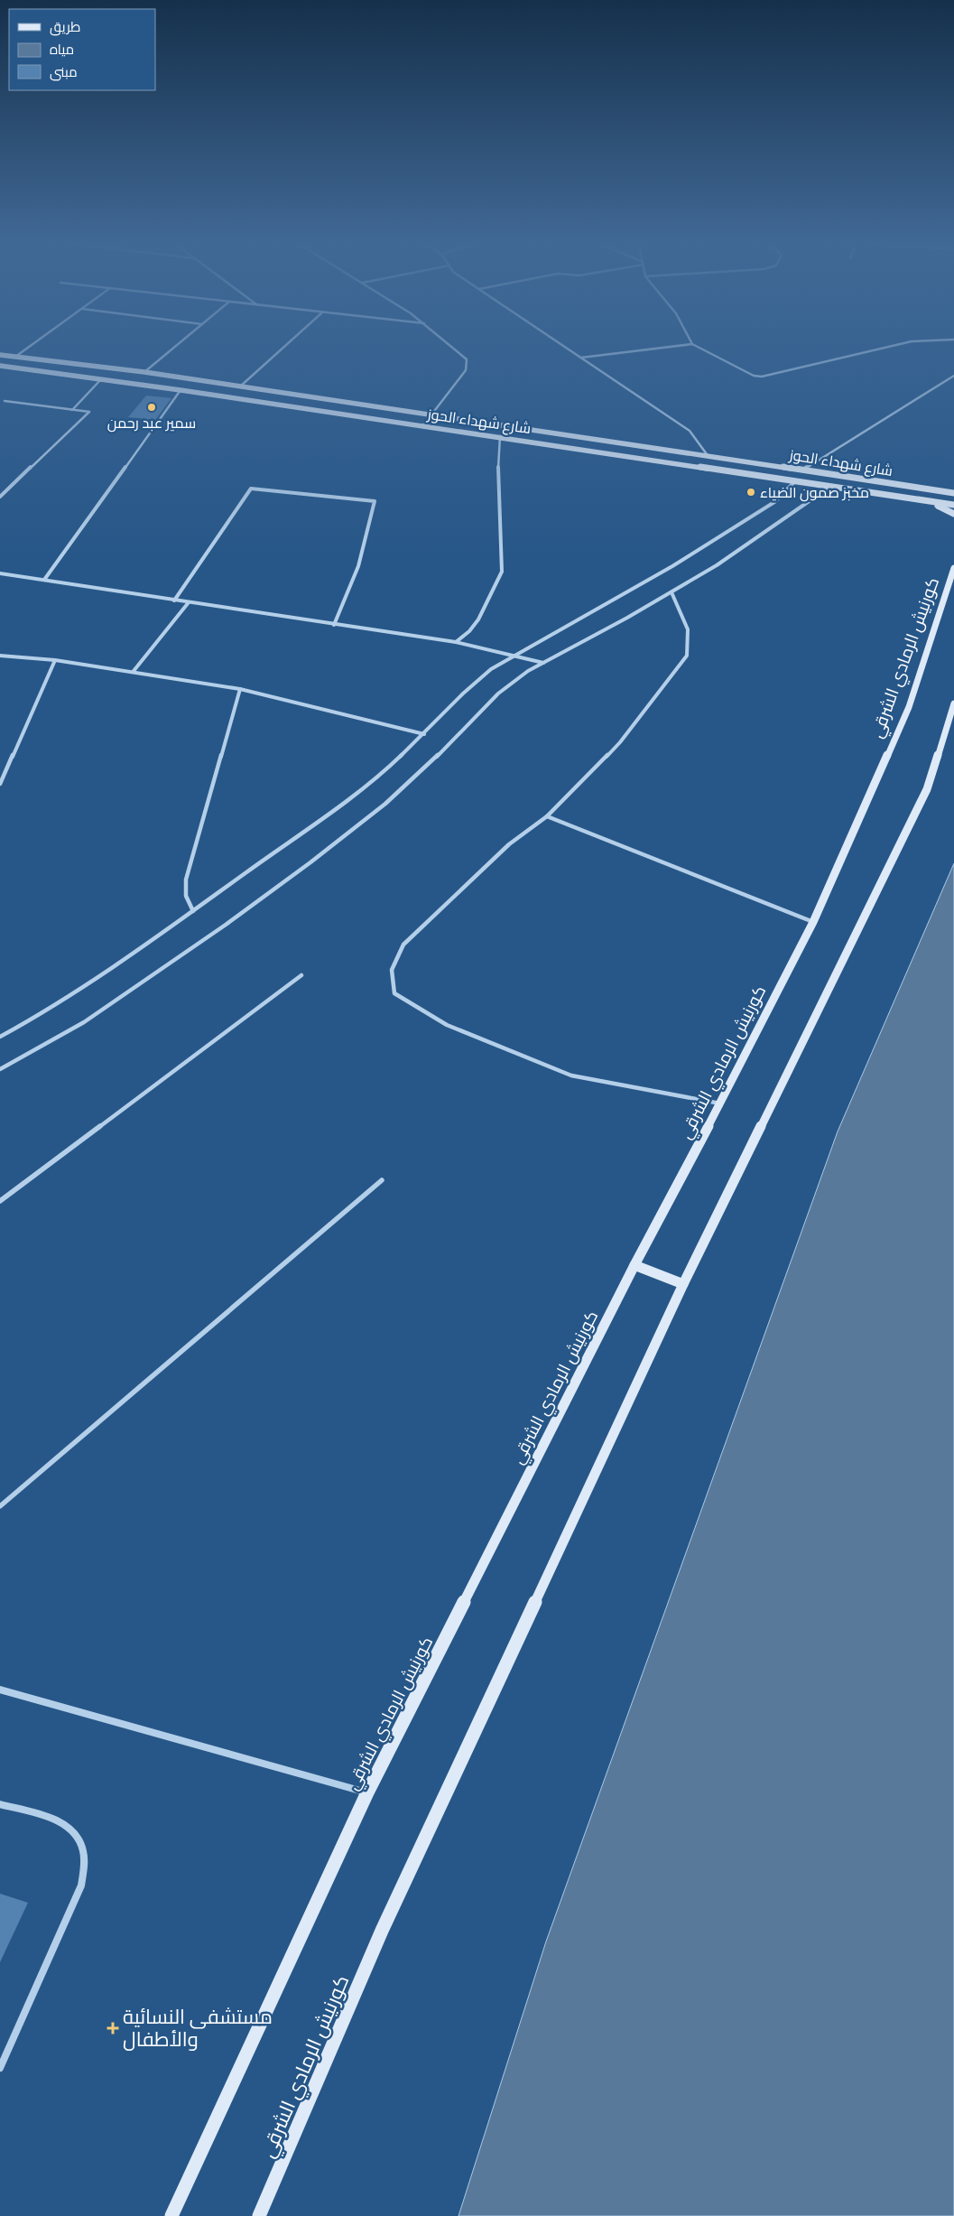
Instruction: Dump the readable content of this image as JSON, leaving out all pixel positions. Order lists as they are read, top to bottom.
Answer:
{
  "streets": {
    "main road": ["شارع شهداء الحوز", "كورنيش الرمادي الشرقي"]
  },
  "places": {
    "other": ["سمير عبد رحمن", "مخبز صمون الضياء"],
    "health": ["مستشفى النسائية والأطفال"]
  },
  "legend": ["طريق", "مياه", "مبنى"]
}
